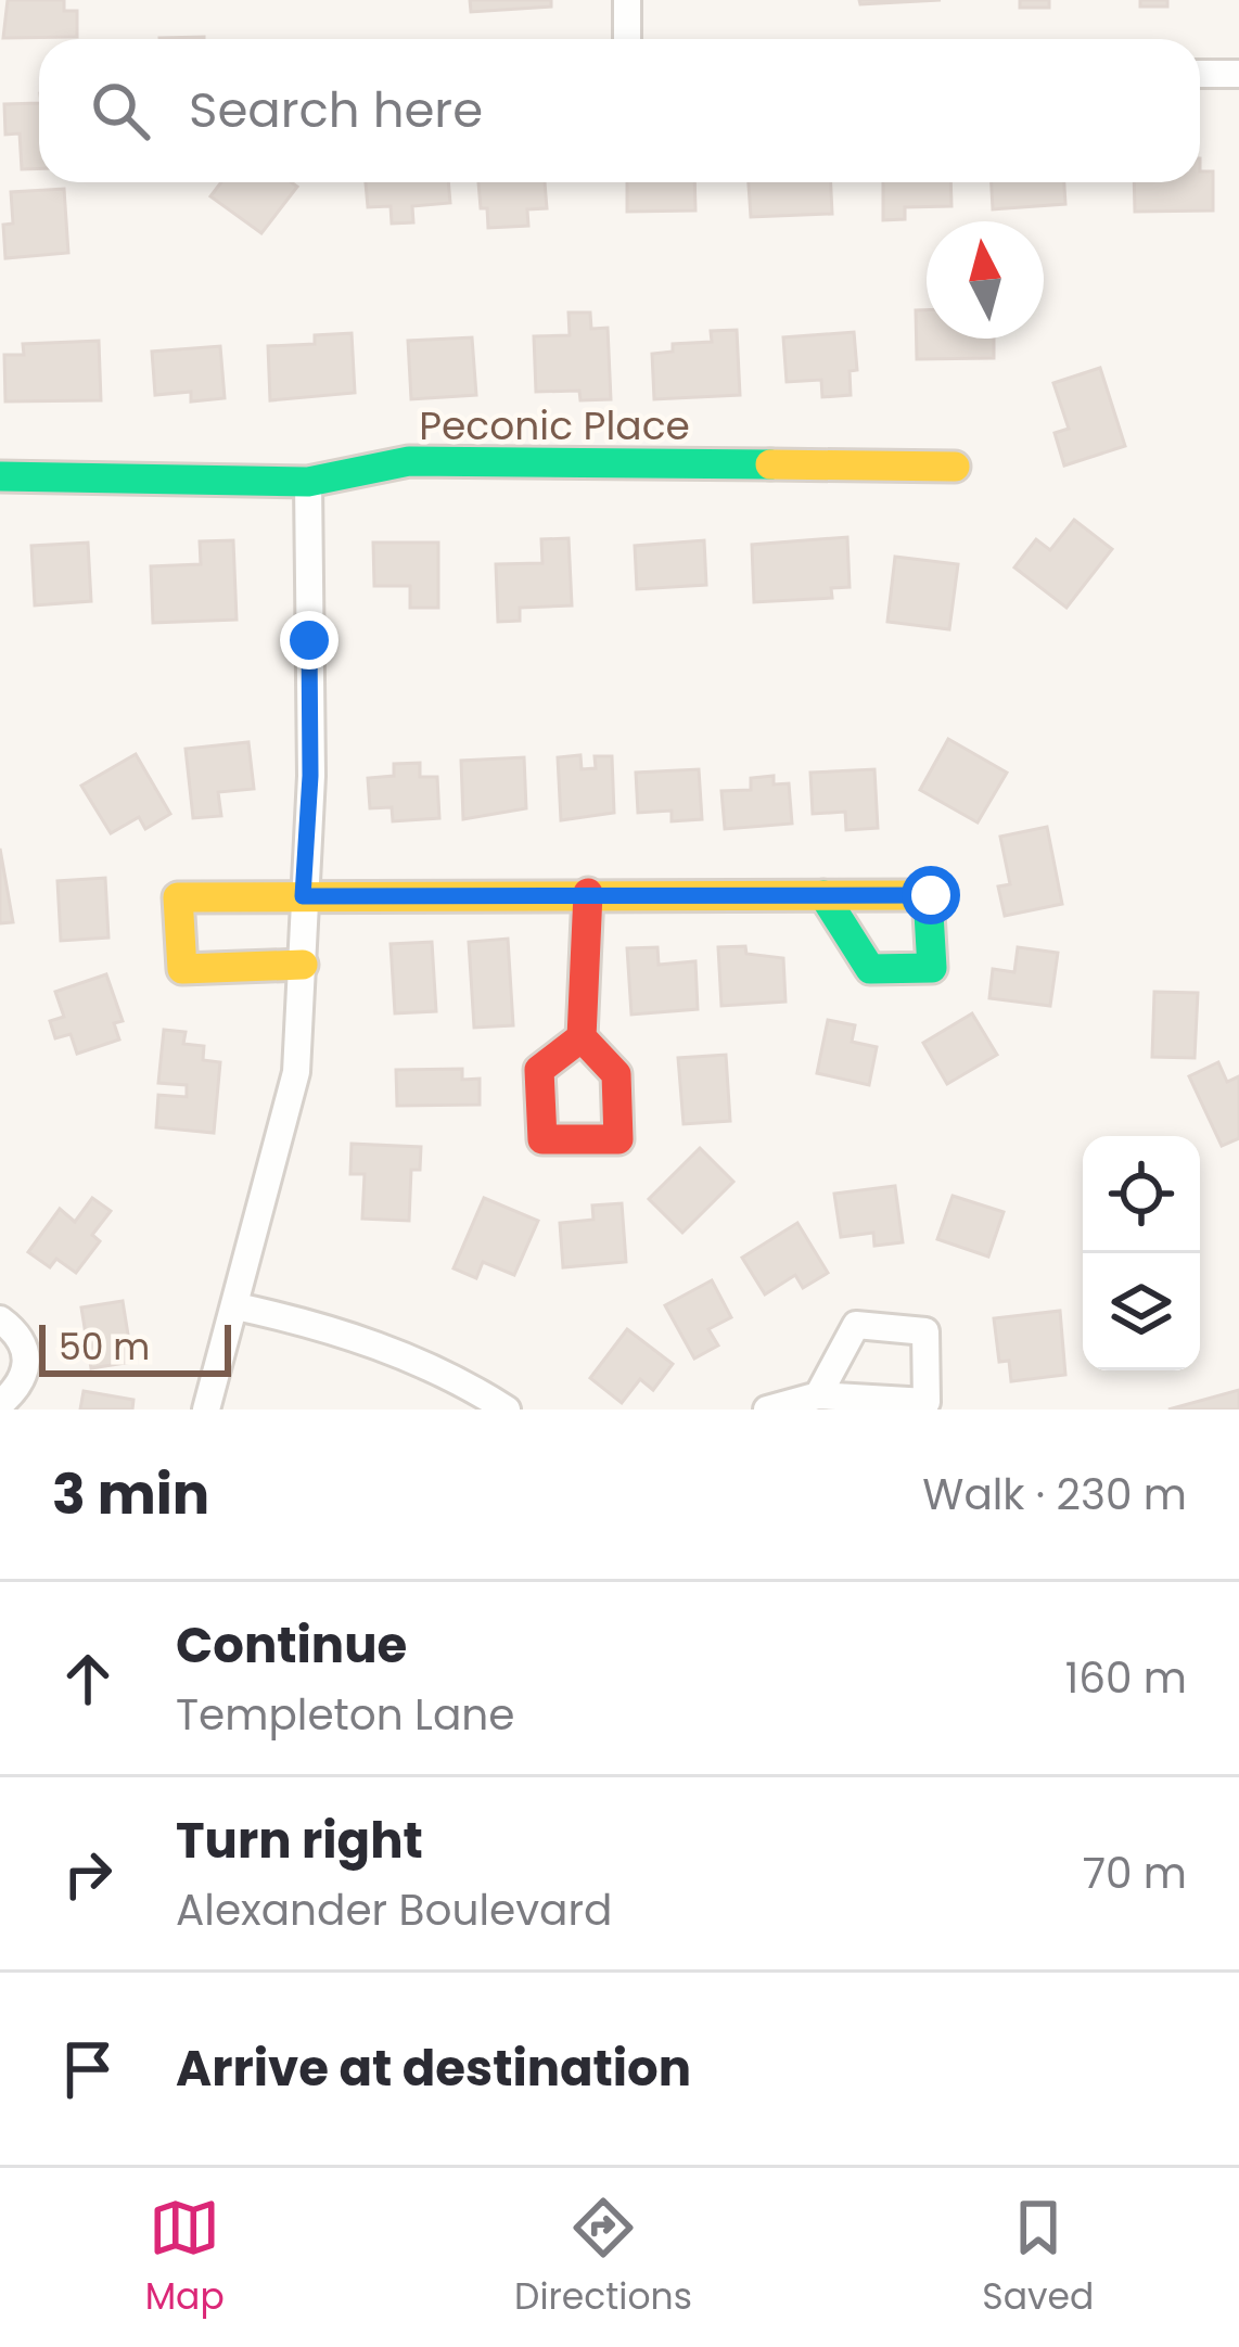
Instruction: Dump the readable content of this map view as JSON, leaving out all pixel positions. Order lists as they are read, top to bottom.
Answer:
{
  "streets": {
    "street": ["Peconic Place"]
  },
  "scale_bar": "50 m",
  "north": "top",
  "page": {
    "search": "Search here",
    "scale": "50 m",
    "heading": ["3 min", "Walk · 230 m"],
    "list": [
      ["Continue", "Templeton Lane", "160 m"],
      ["Turn right", "Alexander Boulevard", "70 m"],
      "Arrive at destination"
    ],
    "nav": ["Map", "Directions", "Saved"]
  }
}
